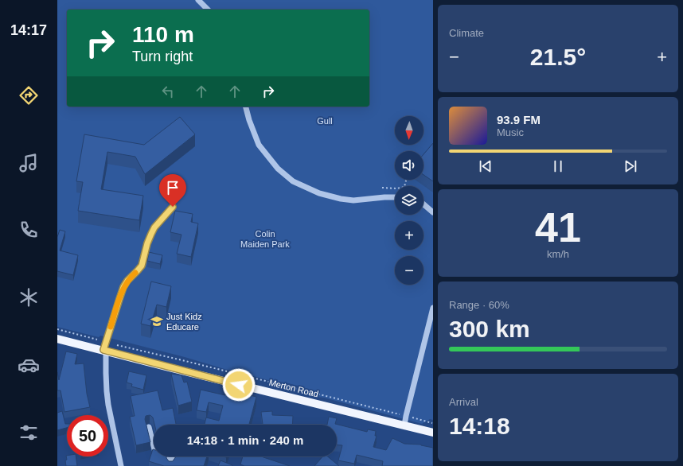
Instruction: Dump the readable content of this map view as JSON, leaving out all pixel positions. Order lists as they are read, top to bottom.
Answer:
{
  "streets": {
    "main road": ["Merton Road"]
  },
  "parks": ["Gull", "Colin Maiden Park"],
  "places": {
    "school or university": ["Just Kidz Educare"]
  },
  "north": "bottom",
  "page": {
    "tabs": "14:17",
    "tile": [
      "Climate",
      ["41", "km/h"],
      ["Range · 60%", "300 km"],
      ["Arrival", "14:18"]
    ],
    "turn": ["110 m", "Turn right"],
    "heat": ["−", "21.5°", "+"],
    "song": ["93.9 FM", "Music"],
    "map_buttons": ["+", "−"],
    "limit": "50",
    "trip": "14:18 · 1 min · 240 m"
  }
}
